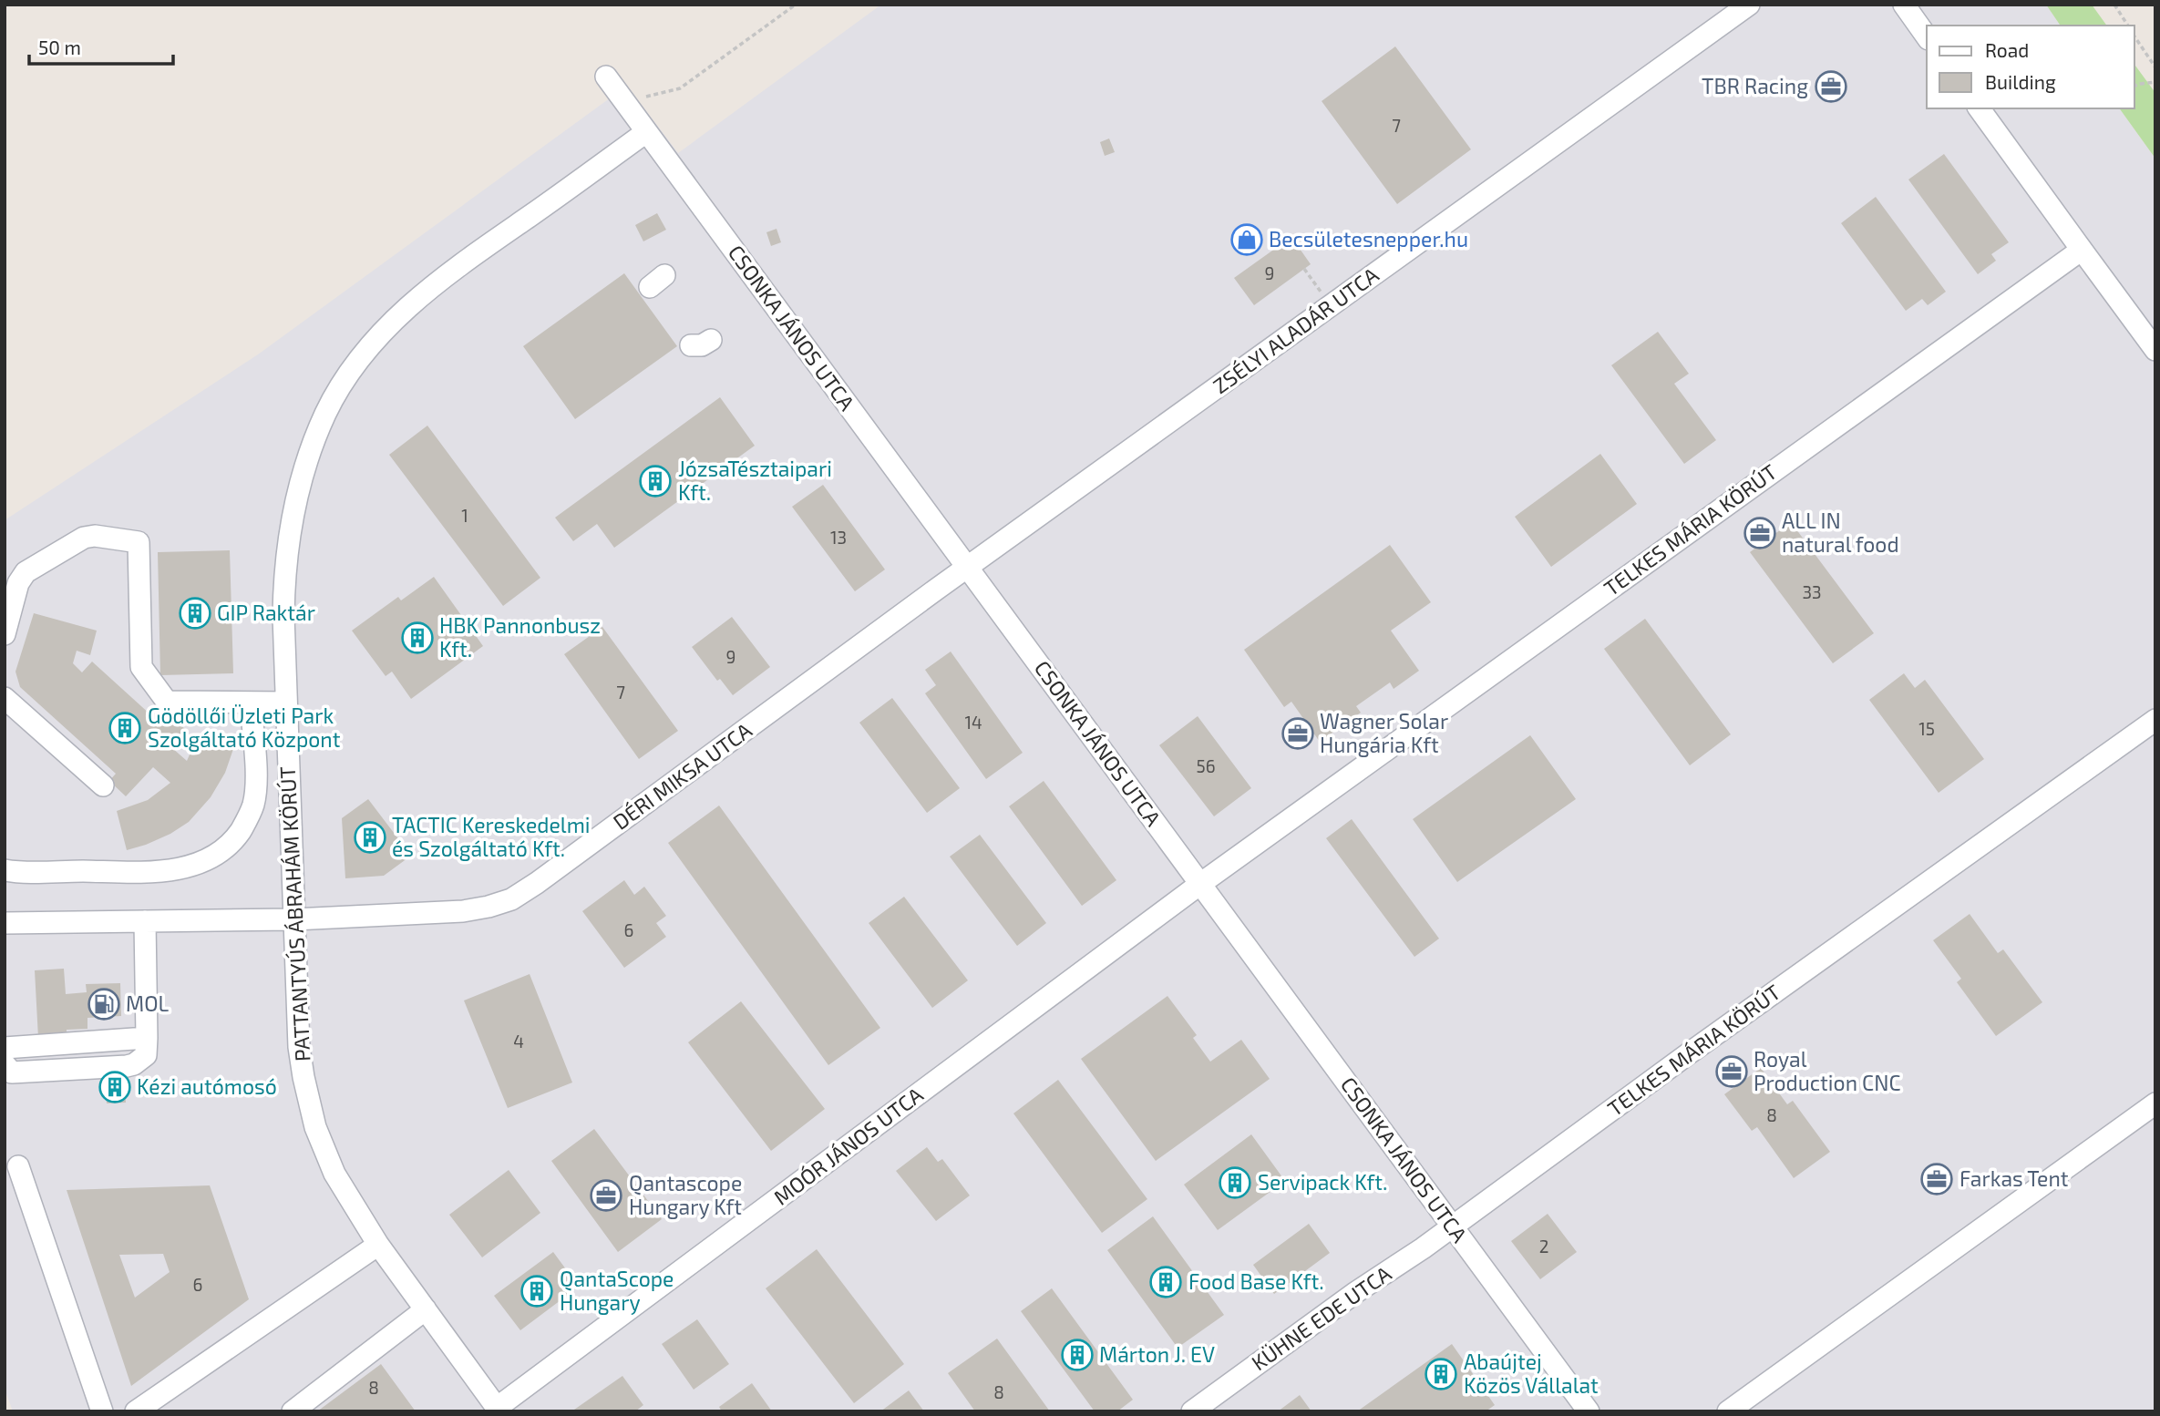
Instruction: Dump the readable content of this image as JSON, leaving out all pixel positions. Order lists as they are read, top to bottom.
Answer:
{
  "streets": {
    "street": [
      "CSONKA JÁNOS UTCA",
      "ZSÉLYI ALADÁR UTCA",
      "TELKES MÁRIA KÖRÚT",
      "DÉRI MIKSA UTCA",
      "PATTANTYÚS ÁBRAHÁM KÖRÚT",
      "MOÓR JÁNOS UTCA",
      "KÜHNE EDE UTCA"
    ]
  },
  "crossings": [
    ["CSONKA JÁNOS UTCA", "ZSÉLYI ALADÁR UTCA"],
    ["CSONKA JÁNOS UTCA", "TELKES MÁRIA KÖRÚT"],
    ["CSONKA JÁNOS UTCA", "DÉRI MIKSA UTCA"],
    ["CSONKA JÁNOS UTCA", "PATTANTYÚS ÁBRAHÁM KÖRÚT"],
    ["CSONKA JÁNOS UTCA", "MOÓR JÁNOS UTCA"],
    ["CSONKA JÁNOS UTCA", "KÜHNE EDE UTCA"],
    ["ZSÉLYI ALADÁR UTCA", "DÉRI MIKSA UTCA"],
    ["TELKES MÁRIA KÖRÚT", "MOÓR JÁNOS UTCA"],
    ["TELKES MÁRIA KÖRÚT", "KÜHNE EDE UTCA"],
    ["DÉRI MIKSA UTCA", "PATTANTYÚS ÁBRAHÁM KÖRÚT"],
    ["PATTANTYÚS ÁBRAHÁM KÖRÚT", "MOÓR JÁNOS UTCA"]
  ],
  "places": {
    "office": [
      "TBR Racing",
      "ALL IN natural food",
      "Wagner Solar Hungária Kft",
      "Royal Production CNC",
      "Farkas Tent",
      "Qantascope Hungary Kft"
    ],
    "shop": ["Becsületesnepper.hu"],
    "building": [
      "JózsaTésztaipari Kft.",
      "GIP Raktár",
      "HBK Pannonbusz Kft.",
      "Gödöllői Üzleti Park Szolgáltató Központ",
      "TACTIC Kereskedelmi és Szolgáltató Kft.",
      "Kézi autómosó",
      "Servipack Kft.",
      "Food Base Kft.",
      "QantaScope Hungary",
      "Márton J. EV",
      "Abaújtej Közös Vállalat"
    ],
    "fuel station": ["MOL"]
  },
  "house_numbers": [
    "7",
    "9",
    "1",
    "13",
    "33",
    "9",
    "7",
    "14",
    "15",
    "56",
    "6",
    "4",
    "8",
    "2",
    "6",
    "8",
    "8"
  ],
  "legend": ["Road", "Building"],
  "scale_bar": "50 m"
}
